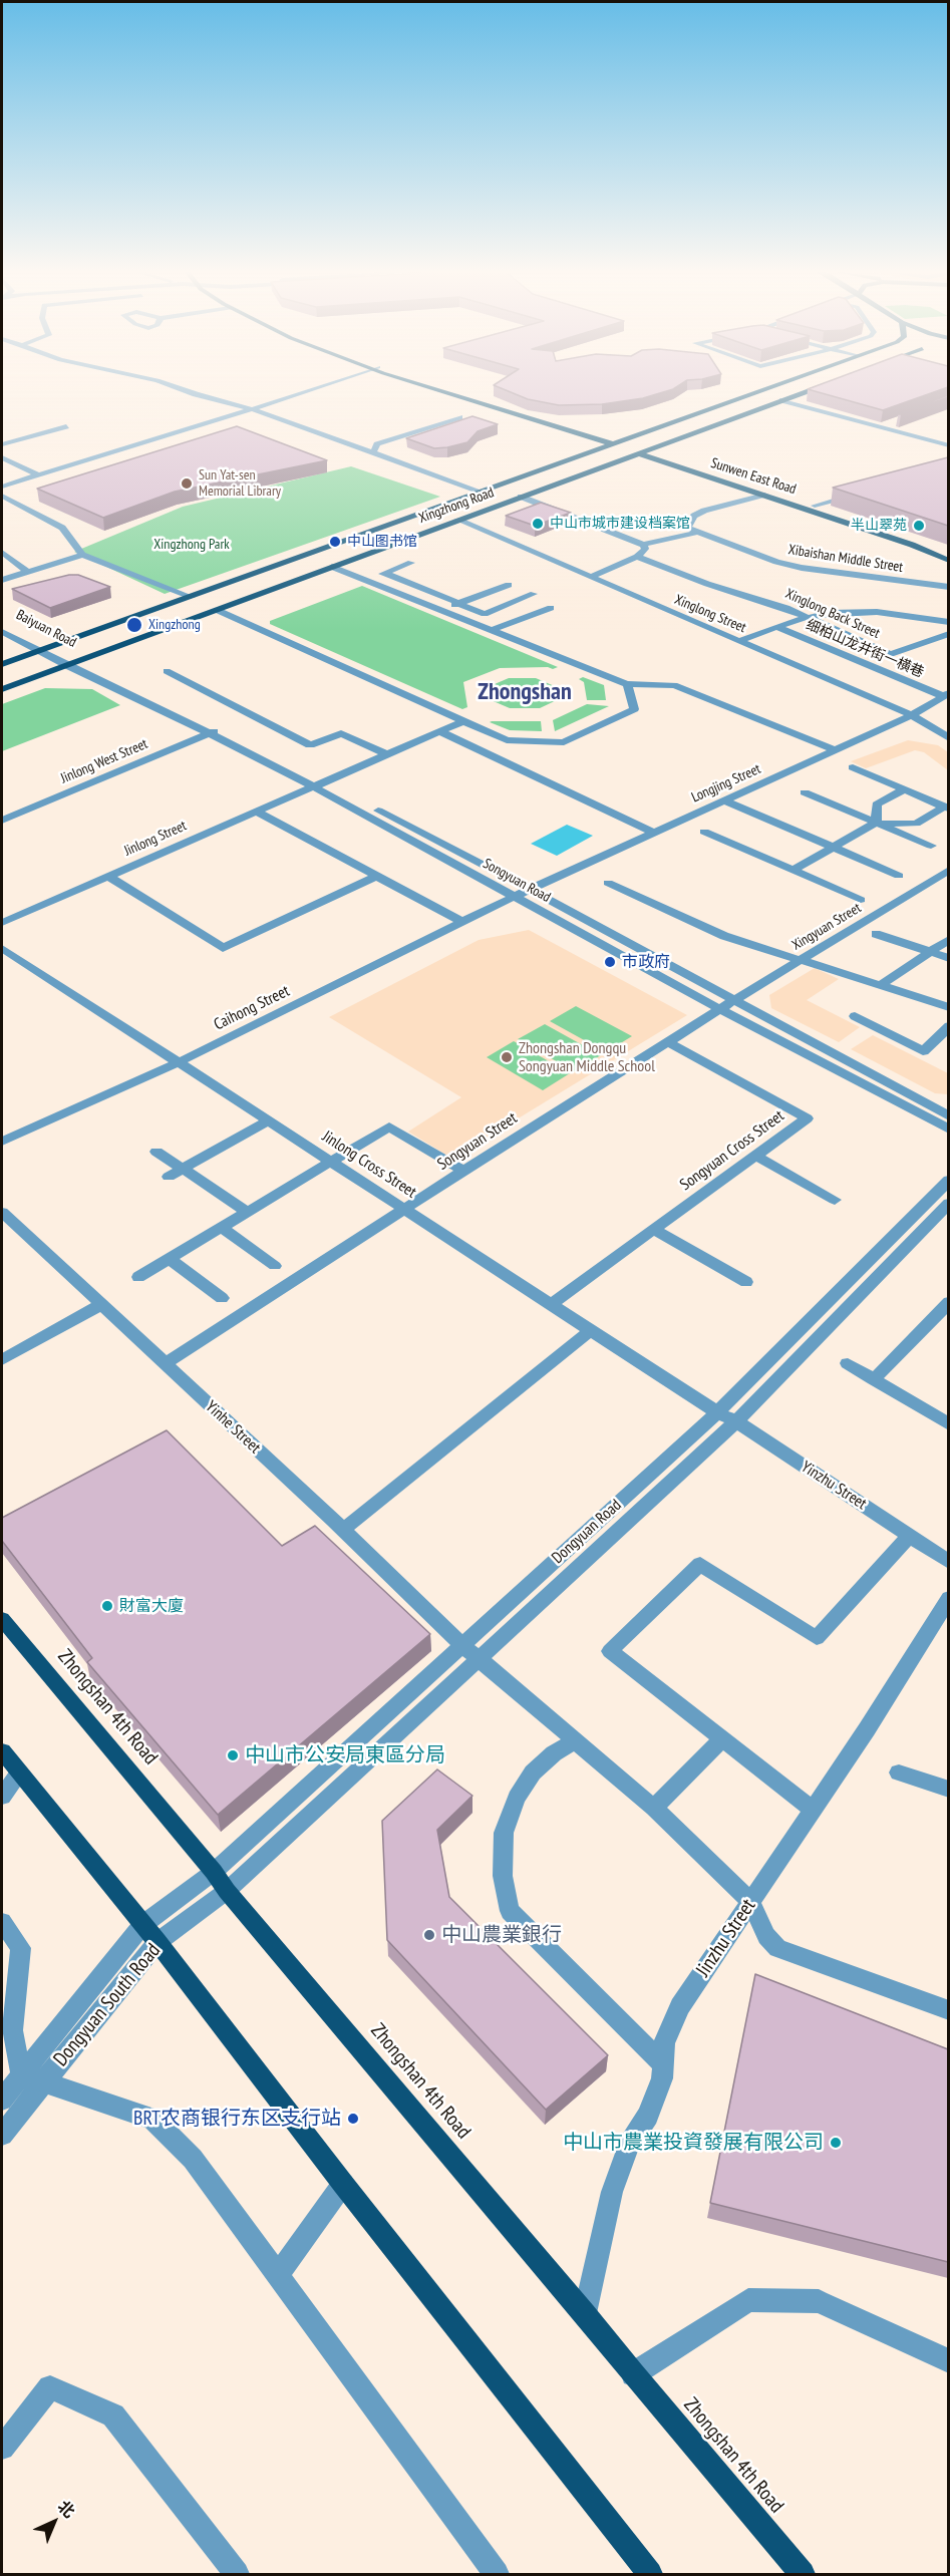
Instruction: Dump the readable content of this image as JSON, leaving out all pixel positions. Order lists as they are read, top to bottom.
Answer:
{
  "streets": {
    "main road": ["Sunwen East Road", "Xingzhong Road", "Zhongshan 4th Road"],
    "street": [
      "Xibaishan Middle Street",
      "Xinglong Street",
      "Xinglong Back Street",
      "Baiyuan Road",
      "细柏山龙井街一横巷",
      "Jinlong West Street",
      "Longjing Street",
      "Jinlong Street",
      "Songyuan Road",
      "Xingyuan Street",
      "Caihong Street",
      "Songyuan Street",
      "Songyuan Cross Street",
      "Jinlong Cross Street",
      "Yinhe Street",
      "Yinzhu Street",
      "Dongyuan Road",
      "Jinzhu Street",
      "Dongyuan South Road"
    ]
  },
  "crossings": [
    ["Sunwen East Road", "Xingzhong Road"],
    ["Xingzhong Road", "Xinglong Street"],
    ["Xingzhong Road", "Baiyuan Road"],
    ["Xingzhong Road", "Songyuan Road"],
    ["Xinglong Street", "Longjing Street"],
    ["Baiyuan Road", "Songyuan Road"],
    ["细柏山龙井街一横巷", "Longjing Street"],
    ["Jinlong West Street", "Songyuan Road"],
    ["Longjing Street", "Songyuan Road"],
    ["Longjing Street", "Caihong Street"],
    ["Jinlong Street", "Songyuan Road"],
    ["Songyuan Road", "Xingyuan Street"],
    ["Songyuan Road", "Caihong Street"],
    ["Songyuan Road", "Songyuan Street"],
    ["Xingyuan Street", "Songyuan Street"],
    ["Caihong Street", "Jinlong Cross Street"],
    ["Songyuan Street", "Songyuan Cross Street"],
    ["Songyuan Street", "Jinlong Cross Street"],
    ["Songyuan Street", "Yinhe Street"],
    ["Songyuan Cross Street", "Jinlong Cross Street"],
    ["Jinlong Cross Street", "Yinzhu Street"],
    ["Jinlong Cross Street", "Dongyuan Road"],
    ["Yinhe Street", "Dongyuan Road"],
    ["Yinhe Street", "Jinzhu Street"],
    ["Yinzhu Street", "Dongyuan Road"],
    ["Dongyuan Road", "Zhongshan 4th Road"],
    ["Dongyuan Road", "Dongyuan South Road"],
    ["Zhongshan 4th Road", "Jinzhu Street"],
    ["Zhongshan 4th Road", "Dongyuan South Road"]
  ],
  "districts": ["Zhongshan"],
  "parks": ["Xingzhong Park"],
  "places": [
    "Sun Yat-sen Memorial Library",
    "中山市城市建设档案馆",
    "半山翠苑",
    "中山图书馆",
    "Xingzhong",
    "市政府",
    "Zhongshan Dongqu Songyuan Middle School",
    "財富大廈",
    "中山市公安局東區分局",
    "中山農業銀行",
    "BRT农商银行东区支行站",
    "中山市農業投資發展有限公司"
  ],
  "north": "top right"
}
